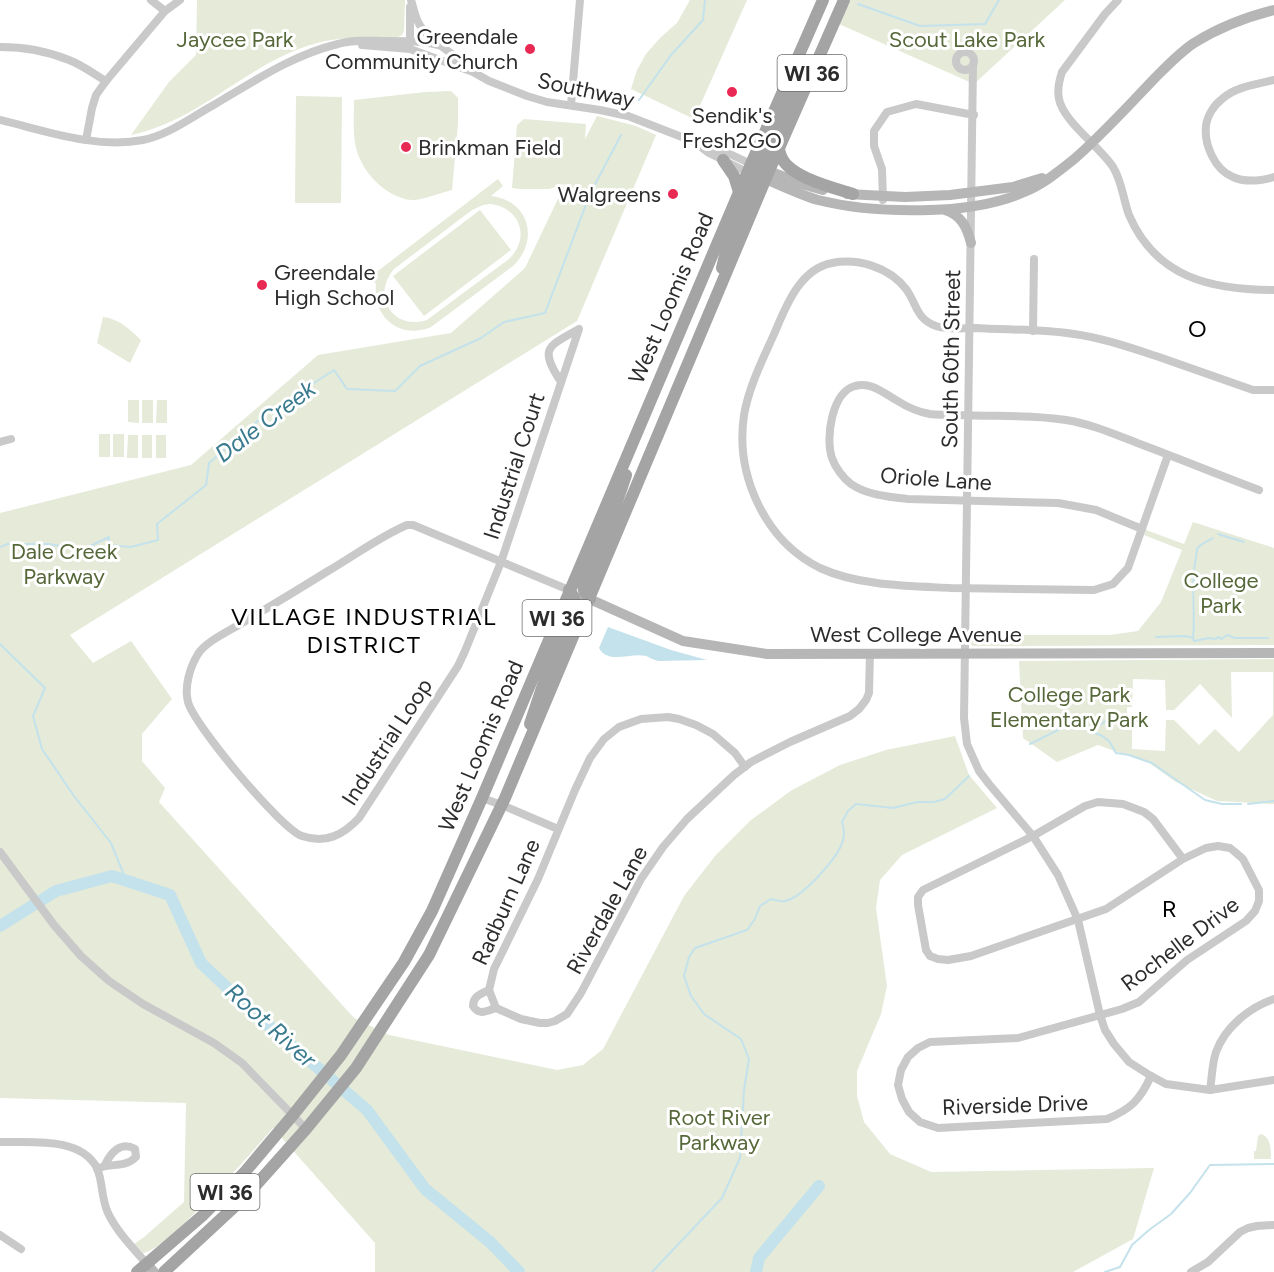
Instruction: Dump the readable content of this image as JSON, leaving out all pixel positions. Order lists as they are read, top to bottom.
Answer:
{
  "streets": {
    "main road": ["WI 36", "West Loomis Road"],
    "street": [
      "Southway",
      "South 60th Street",
      "Industrial Court",
      "Oriole Lane",
      "West College Avenue",
      "Industrial Loop",
      "Radburn Lane",
      "Riverdale Lane",
      "Rochelle Drive",
      "Riverside Drive"
    ]
  },
  "crossings": [
    ["WI 36", "Southway"],
    ["WI 36", "West Loomis Road"],
    ["Southway", "West Loomis Road"],
    ["West Loomis Road", "West College Avenue"],
    ["West Loomis Road", "Industrial Loop"],
    ["West Loomis Road", "Radburn Lane"],
    ["South 60th Street", "Oriole Lane"],
    ["South 60th Street", "West College Avenue"],
    ["South 60th Street", "Rochelle Drive"],
    ["South 60th Street", "Riverside Drive"],
    ["Industrial Court", "Industrial Loop"],
    ["West College Avenue", "Industrial Loop"],
    ["West College Avenue", "Riverdale Lane"],
    ["Radburn Lane", "Riverdale Lane"],
    ["Rochelle Drive", "Riverside Drive"]
  ],
  "districts": ["O", "VILLAGE INDUSTRIAL DISTRICT", "R"],
  "water": ["Dale Creek", "Root River"],
  "parks": [
    "Jaycee Park",
    "Scout Lake Park",
    "Dale Creek Parkway",
    "College Park",
    "College Park Elementary Park",
    "Root River Parkway"
  ],
  "places": [
    "Greendale Community Church",
    "Sendik's Fresh2GO",
    "Brinkman Field",
    "Walgreens",
    "Greendale High School"
  ]
}
